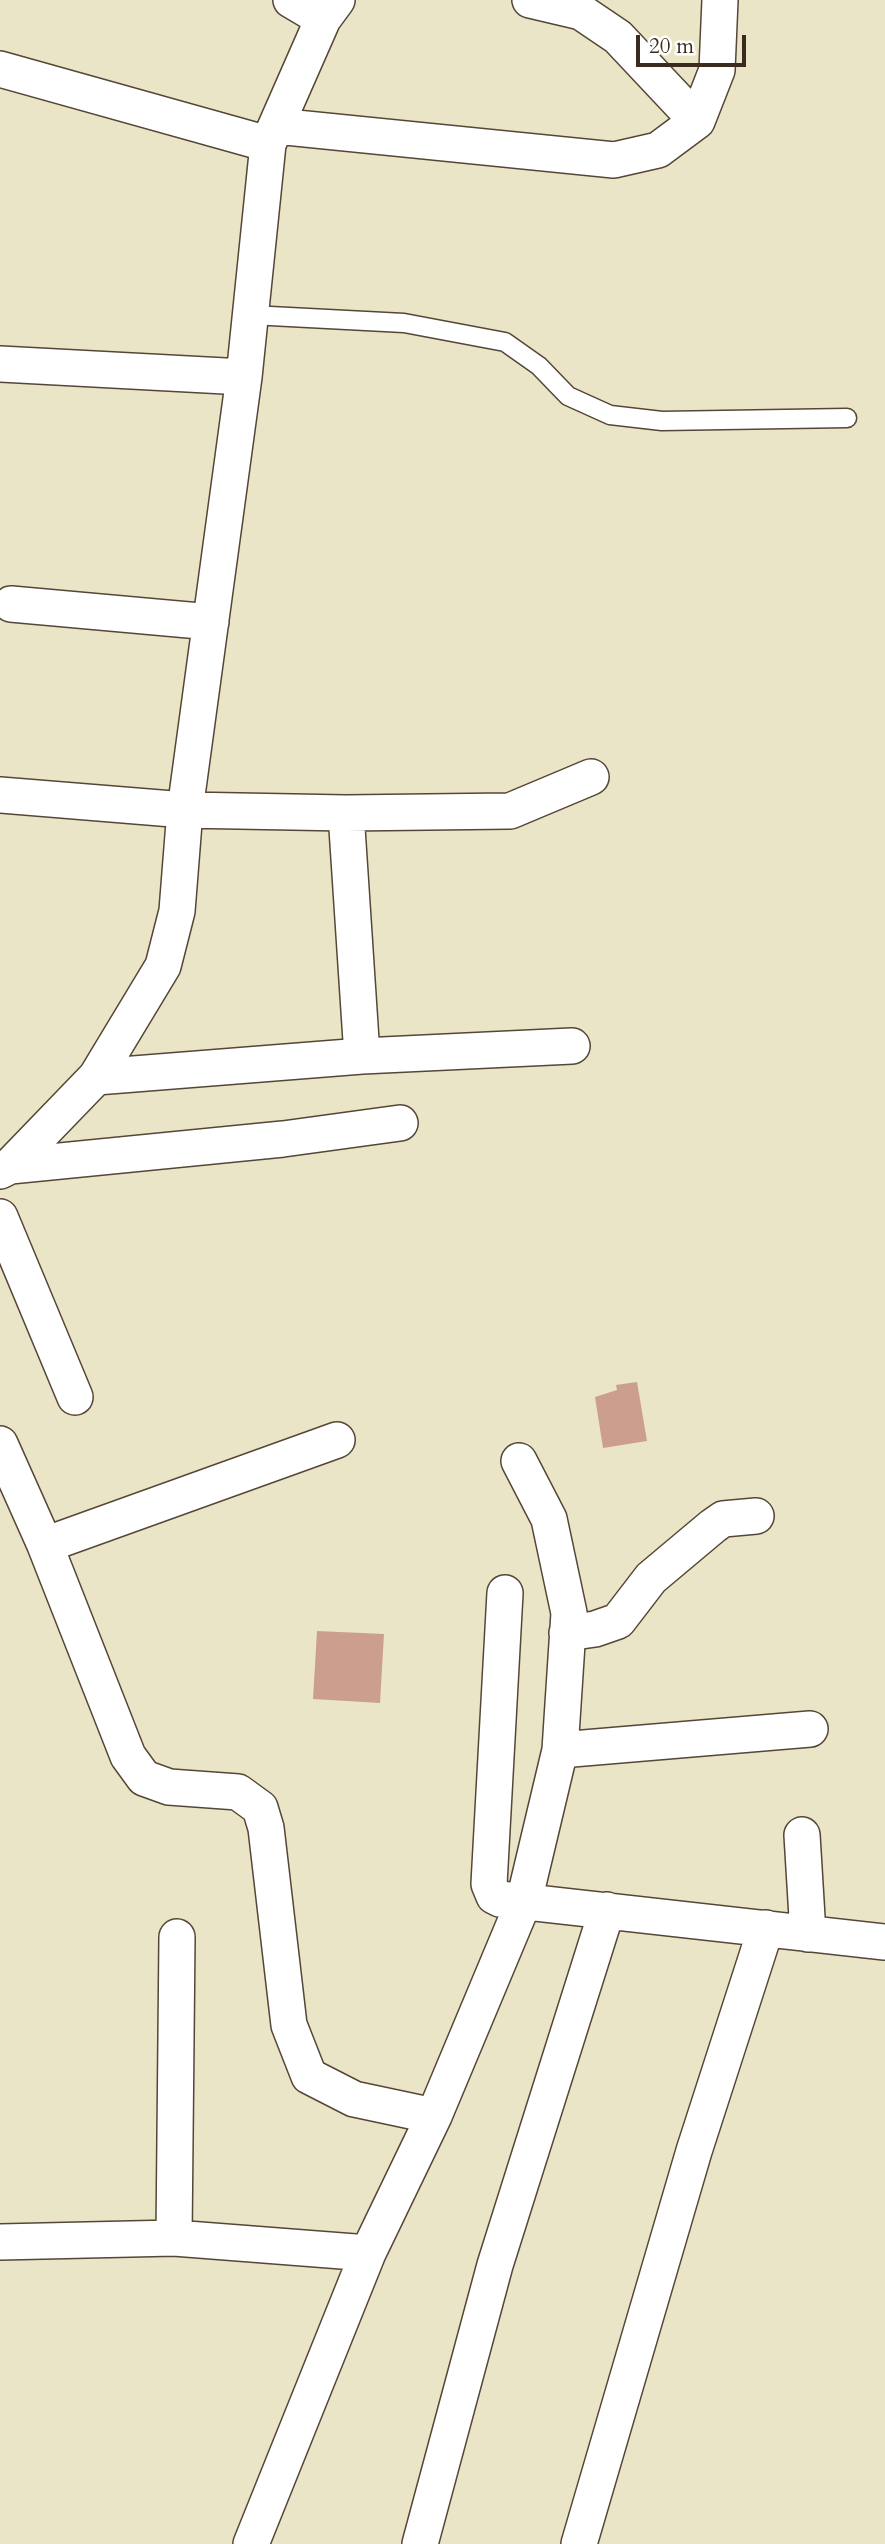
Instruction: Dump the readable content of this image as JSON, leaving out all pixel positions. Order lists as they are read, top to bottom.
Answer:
{
  "scale_bar": "20 m"
}
